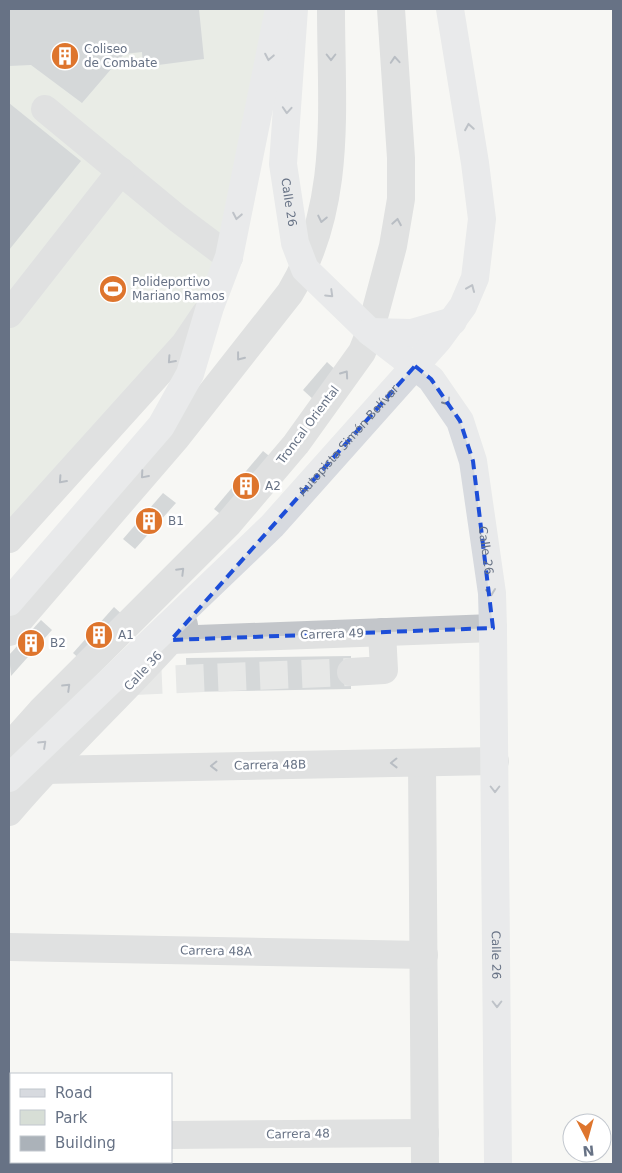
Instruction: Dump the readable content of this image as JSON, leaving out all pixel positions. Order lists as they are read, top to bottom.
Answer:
{
  "streets": {
    "main road": ["Calle 26", "Autopista Simón Bolívar"],
    "street": [
      "Troncal Oriental",
      "Carrera 49",
      "Calle 36",
      "Carrera 48B",
      "Carrera 48A",
      "Carrera 48"
    ]
  },
  "crossings": [
    ["Calle 26", "Troncal Oriental"],
    ["Calle 26", "Autopista Simón Bolívar"],
    ["Calle 26", "Carrera 49"],
    ["Calle 26", "Carrera 48B"],
    ["Autopista Simón Bolívar", "Calle 36"],
    ["Carrera 49", "Calle 36"],
    ["Calle 36", "Carrera 48B"]
  ],
  "one_way": ["Calle 26", "Carrera 48B"],
  "places": {
    "building": [
      "Coliseo de Combate",
      "A2",
      "B1",
      "A1",
      "B2"
    ],
    "sports": ["Polideportivo Mariano Ramos"]
  },
  "legend": ["Road", "Park", "Building"],
  "north": "bottom"
}
